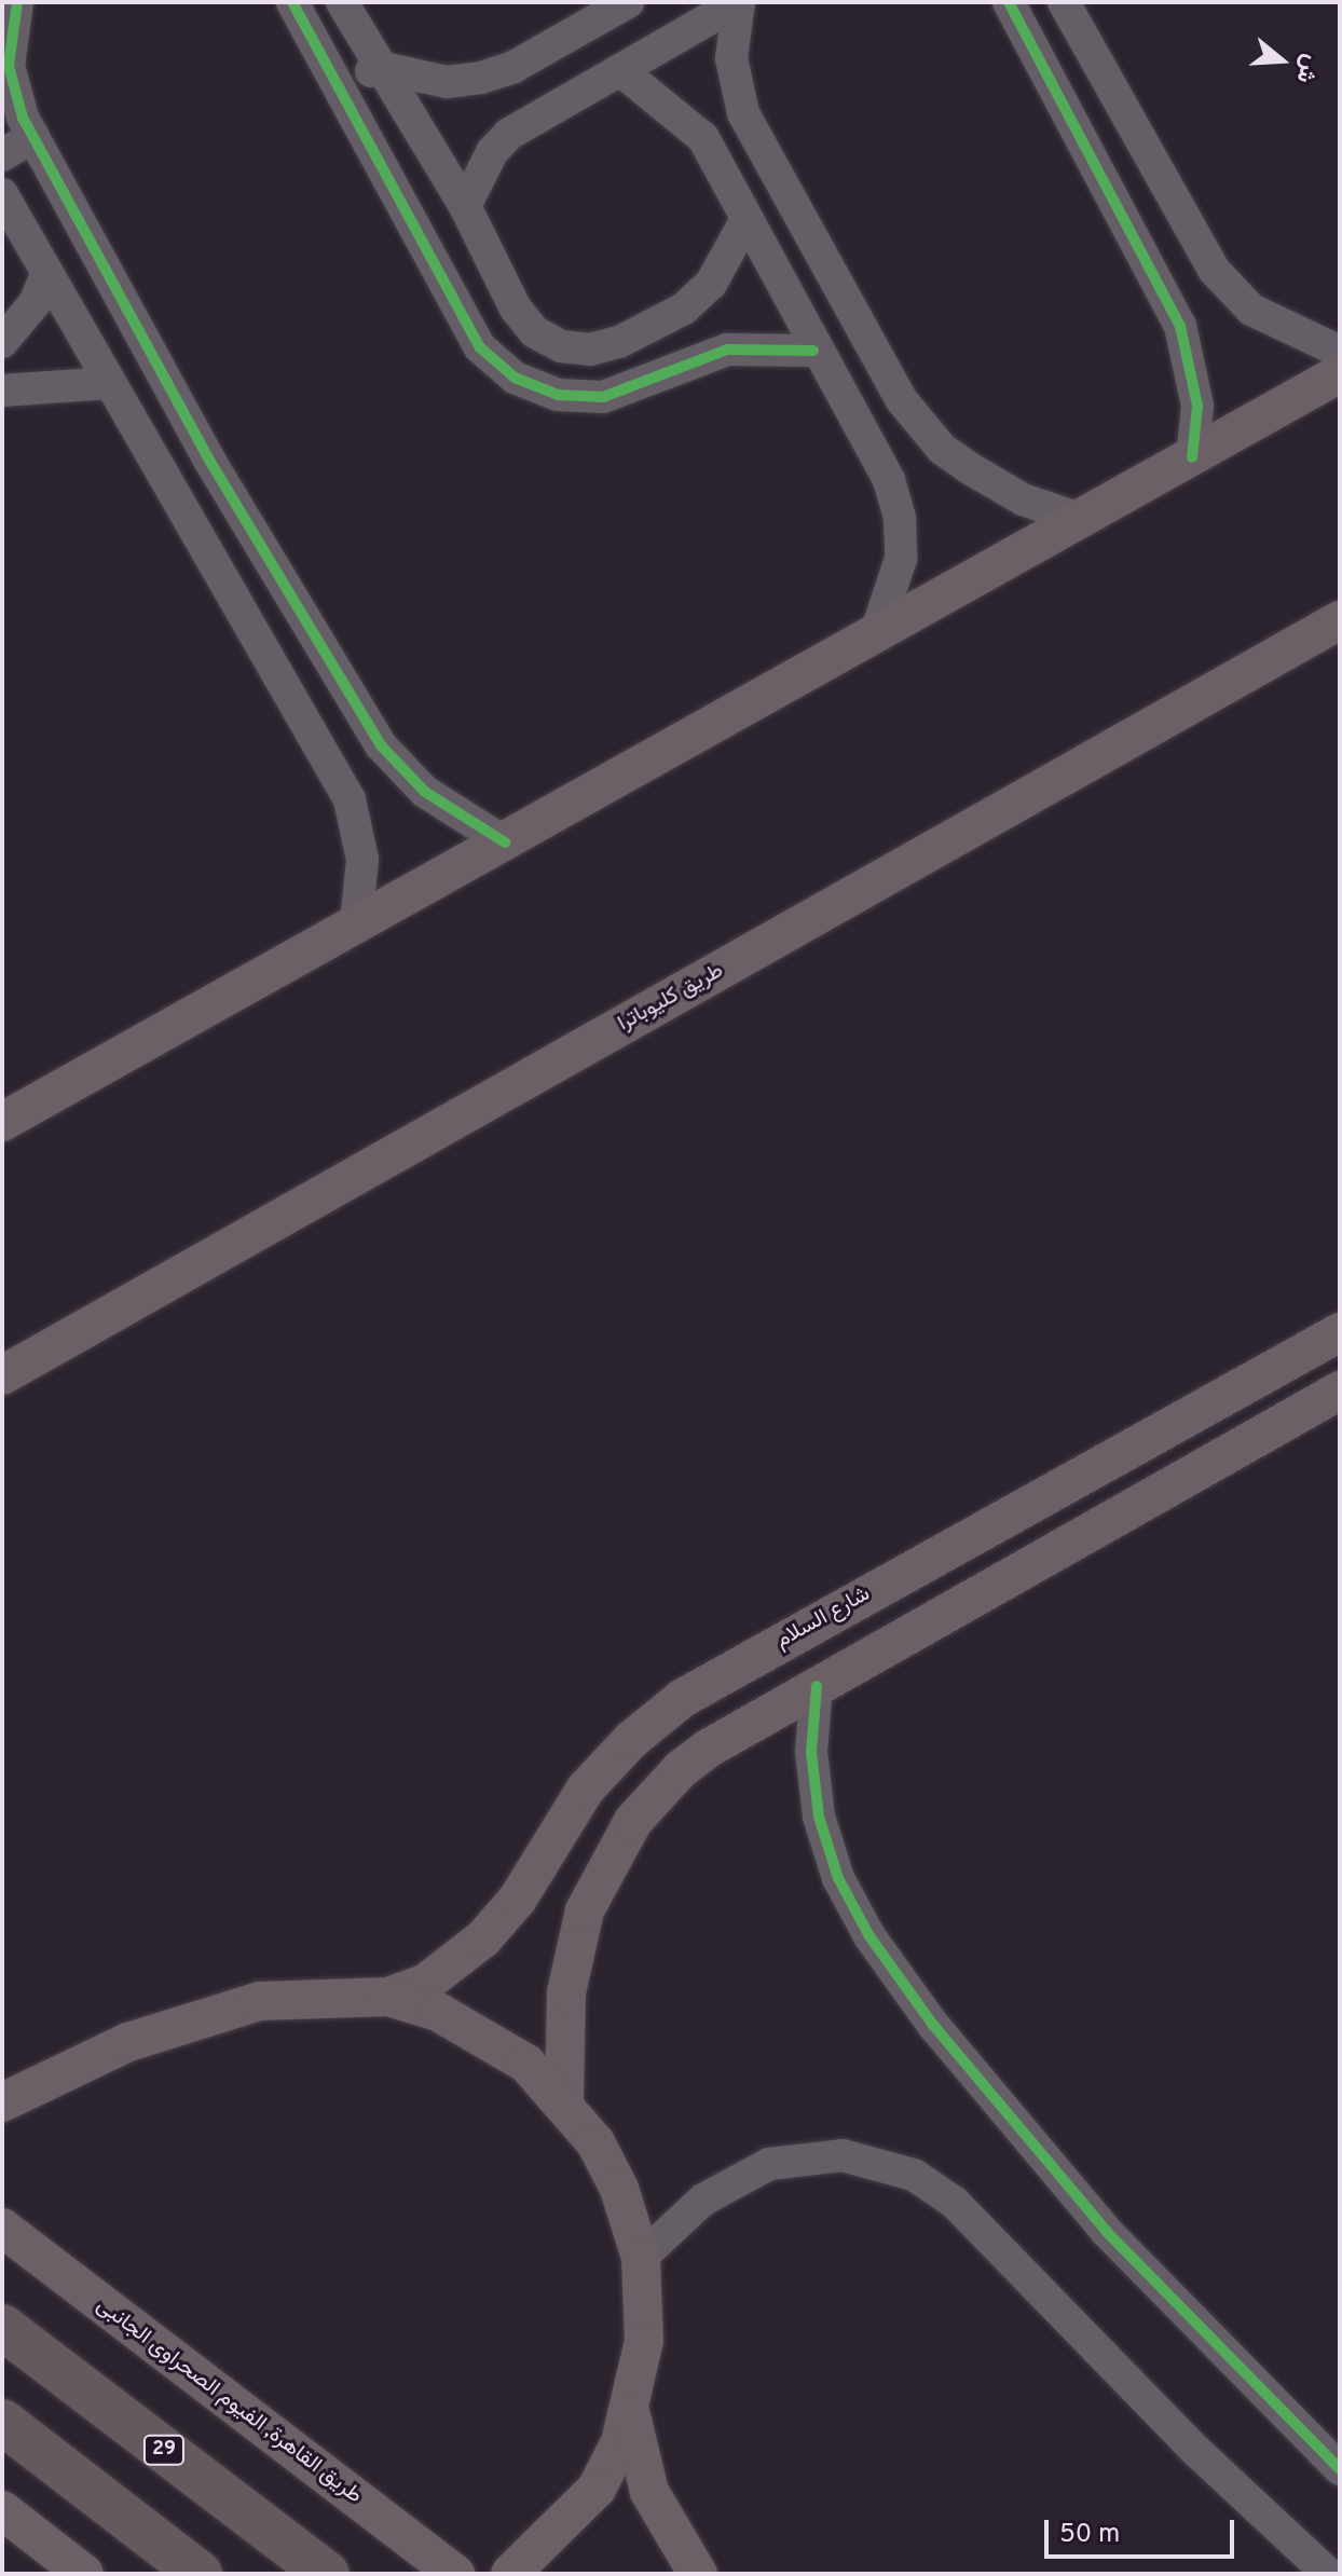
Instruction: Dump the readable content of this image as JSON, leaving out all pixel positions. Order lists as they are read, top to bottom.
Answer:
{
  "streets": {
    "highway": ["29"],
    "main road": ["طريق كليوباترا", "شارع السلام", "طريق القاهرة, الفيوم الصحراوى الجانبى"]
  },
  "scale_bar": "50 m",
  "north": "right"
}
